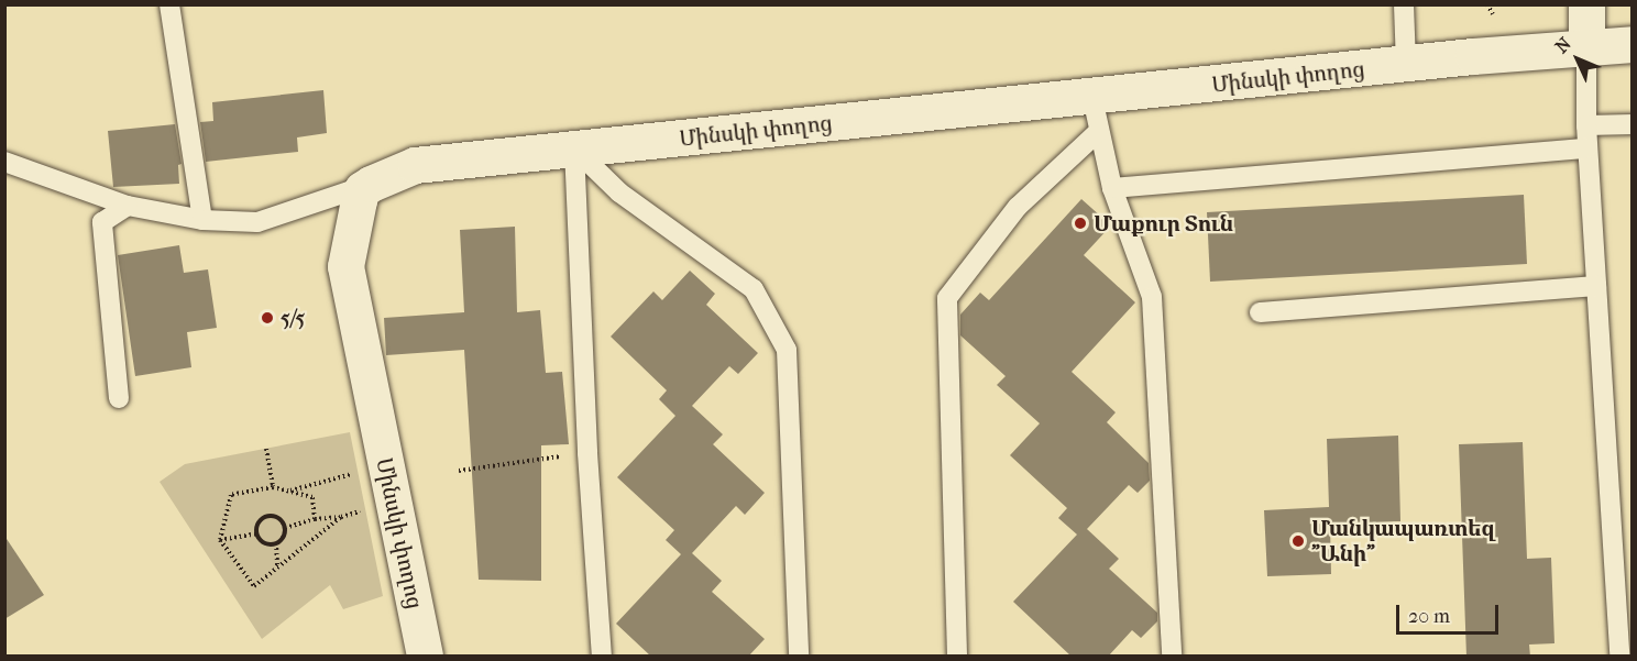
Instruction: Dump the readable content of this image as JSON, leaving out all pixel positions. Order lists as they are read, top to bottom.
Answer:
{
  "streets": {
    "main road": ["Մինսկի փողոց"]
  },
  "places": ["Մաքուր Տուն", "5/5", "Մանկապառտեզ \"Անի\""],
  "scale_bar": "20 m",
  "north": "top left"
}
